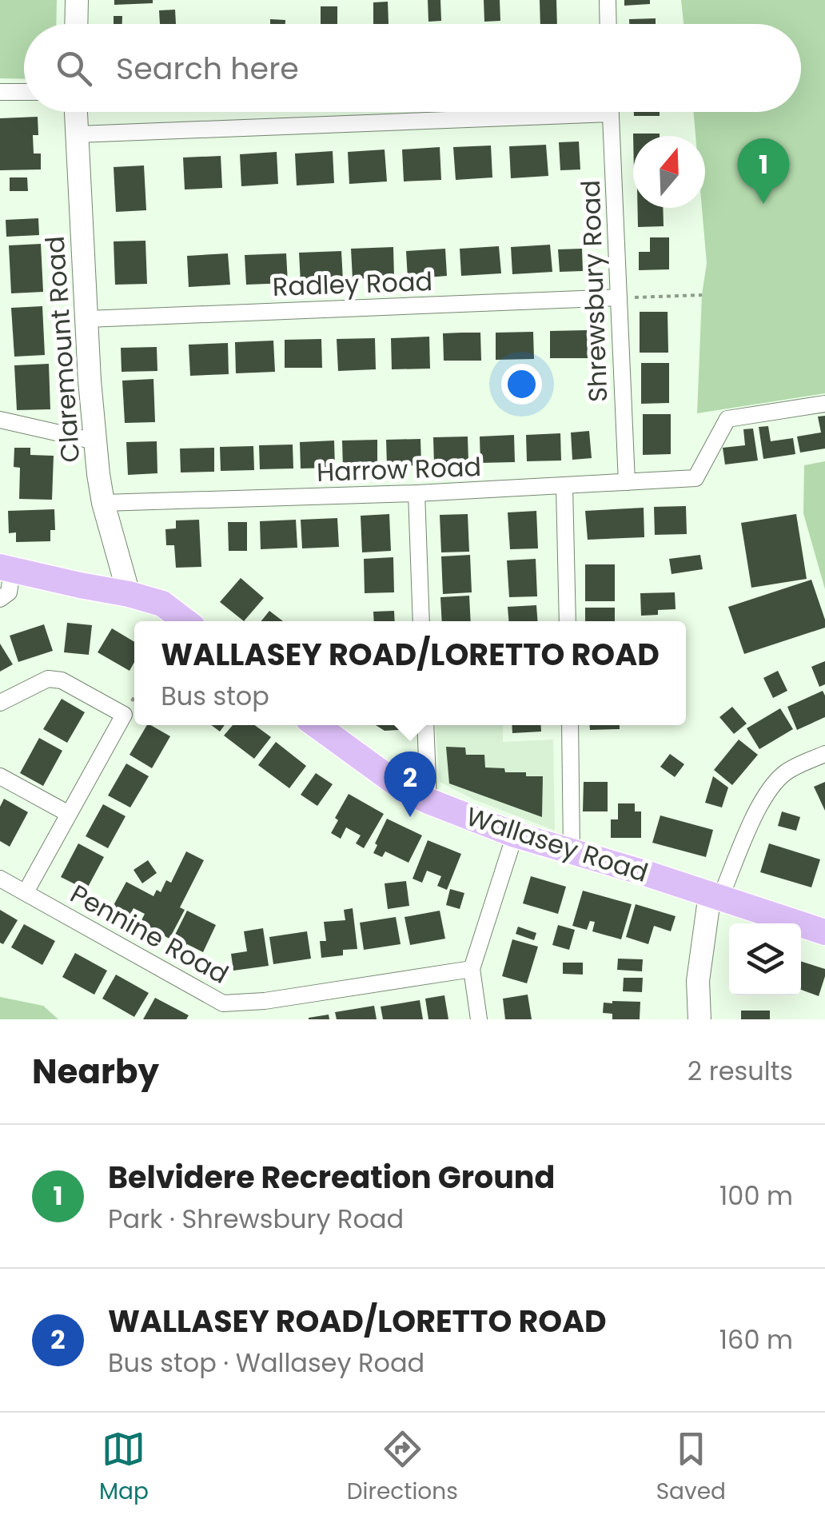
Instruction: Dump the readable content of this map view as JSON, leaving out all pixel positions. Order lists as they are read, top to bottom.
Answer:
{
  "streets": {
    "main road": ["Wallasey Road"],
    "street": [
      "Radley Road",
      "Shrewsbury Road",
      "Claremount Road",
      "Harrow Road",
      "Pennine Road"
    ]
  },
  "crossings": [
    ["Radley Road", "Shrewsbury Road"],
    ["Radley Road", "Claremount Road"],
    ["Shrewsbury Road", "Harrow Road"],
    ["Claremount Road", "Harrow Road"]
  ],
  "north": "top",
  "page": {
    "search": "Search here",
    "pins": ["1", "2"],
    "popup": ["WALLASEY ROAD/LORETTO ROAD", "Bus stop"],
    "heading": ["Nearby", "2 results"],
    "list": [
      {
        "mark": "1",
        "name": "Belvidere Recreation Ground",
        "note": "Park · Shrewsbury Road",
        "value": "100 m"
      },
      {
        "mark": "2",
        "name": "WALLASEY ROAD/LORETTO ROAD",
        "note": "Bus stop · Wallasey Road",
        "value": "160 m"
      }
    ],
    "nav": ["Map", "Directions", "Saved"]
  }
}
